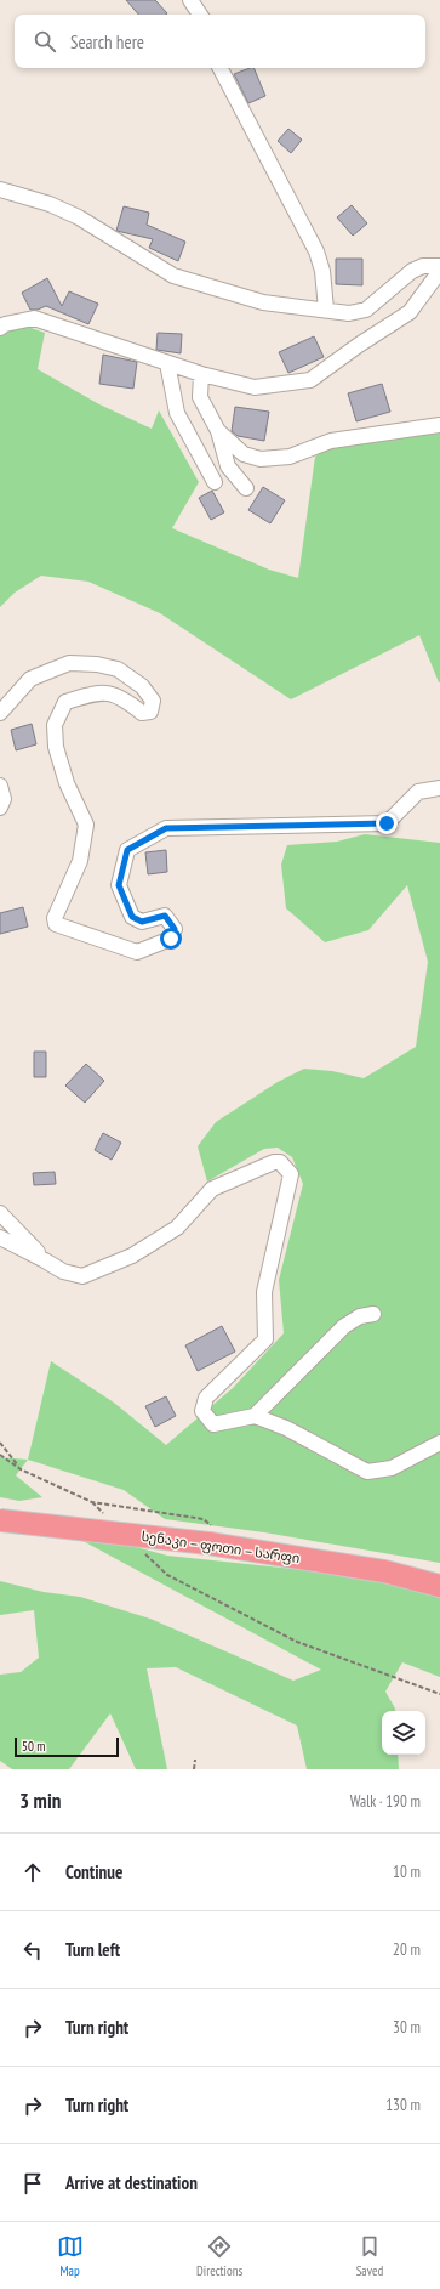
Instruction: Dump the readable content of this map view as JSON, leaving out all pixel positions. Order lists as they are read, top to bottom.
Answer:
{
  "streets": {
    "highway": ["სენაკი — ფოთი — სარფი"]
  },
  "scale_bar": "50 m",
  "page": {
    "search": "Search here",
    "scale": "50 m",
    "heading": ["3 min", "Walk · 190 m"],
    "list": [
      ["Continue", "10 m"],
      ["Turn left", "20 m"],
      ["Turn right", "30 m"],
      ["Turn right", "130 m"],
      "Arrive at destination"
    ],
    "nav": ["Map", "Directions", "Saved"]
  }
}
